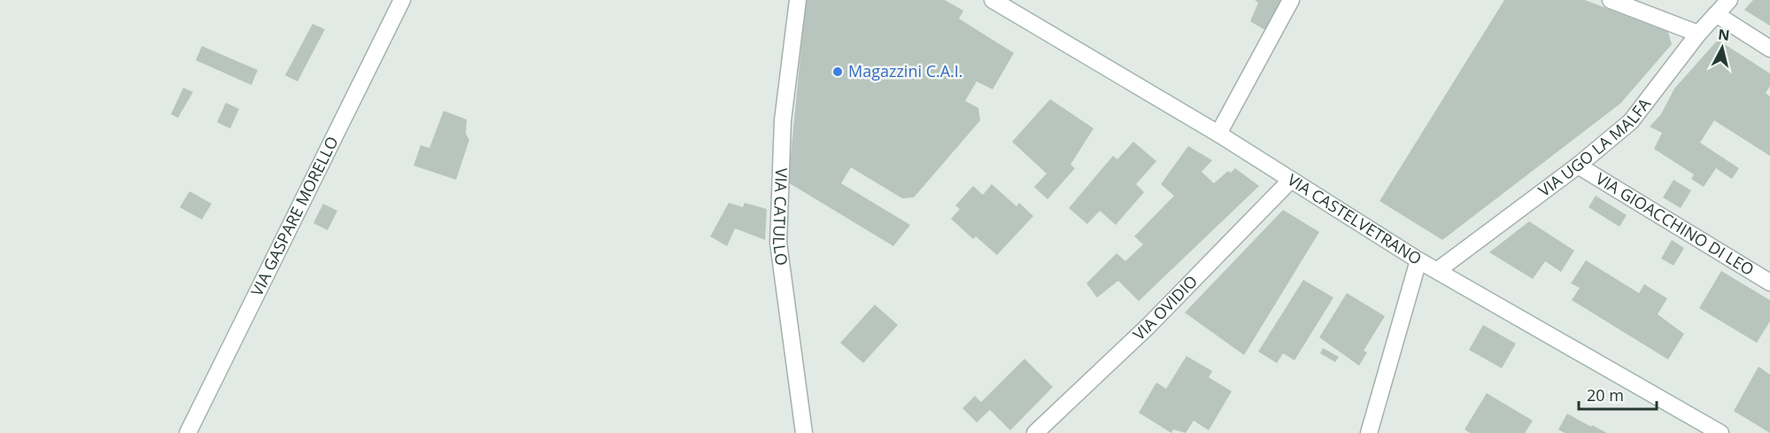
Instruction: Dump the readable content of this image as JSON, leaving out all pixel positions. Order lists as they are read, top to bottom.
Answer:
{
  "streets": {
    "street": [
      "VIA UGO LA MALFA",
      "VIA GASPARE MORELLO",
      "VIA CATULLO",
      "VIA CASTELVETRANO",
      "VIA GIOACCHINO DI LEO",
      "VIA OVIDIO"
    ]
  },
  "crossings": [
    ["VIA UGO LA MALFA", "VIA CASTELVETRANO"],
    ["VIA UGO LA MALFA", "VIA GIOACCHINO DI LEO"],
    ["VIA CASTELVETRANO", "VIA OVIDIO"]
  ],
  "places": ["Magazzini C.A.I."],
  "scale_bar": "20 m",
  "north": "top"
}
